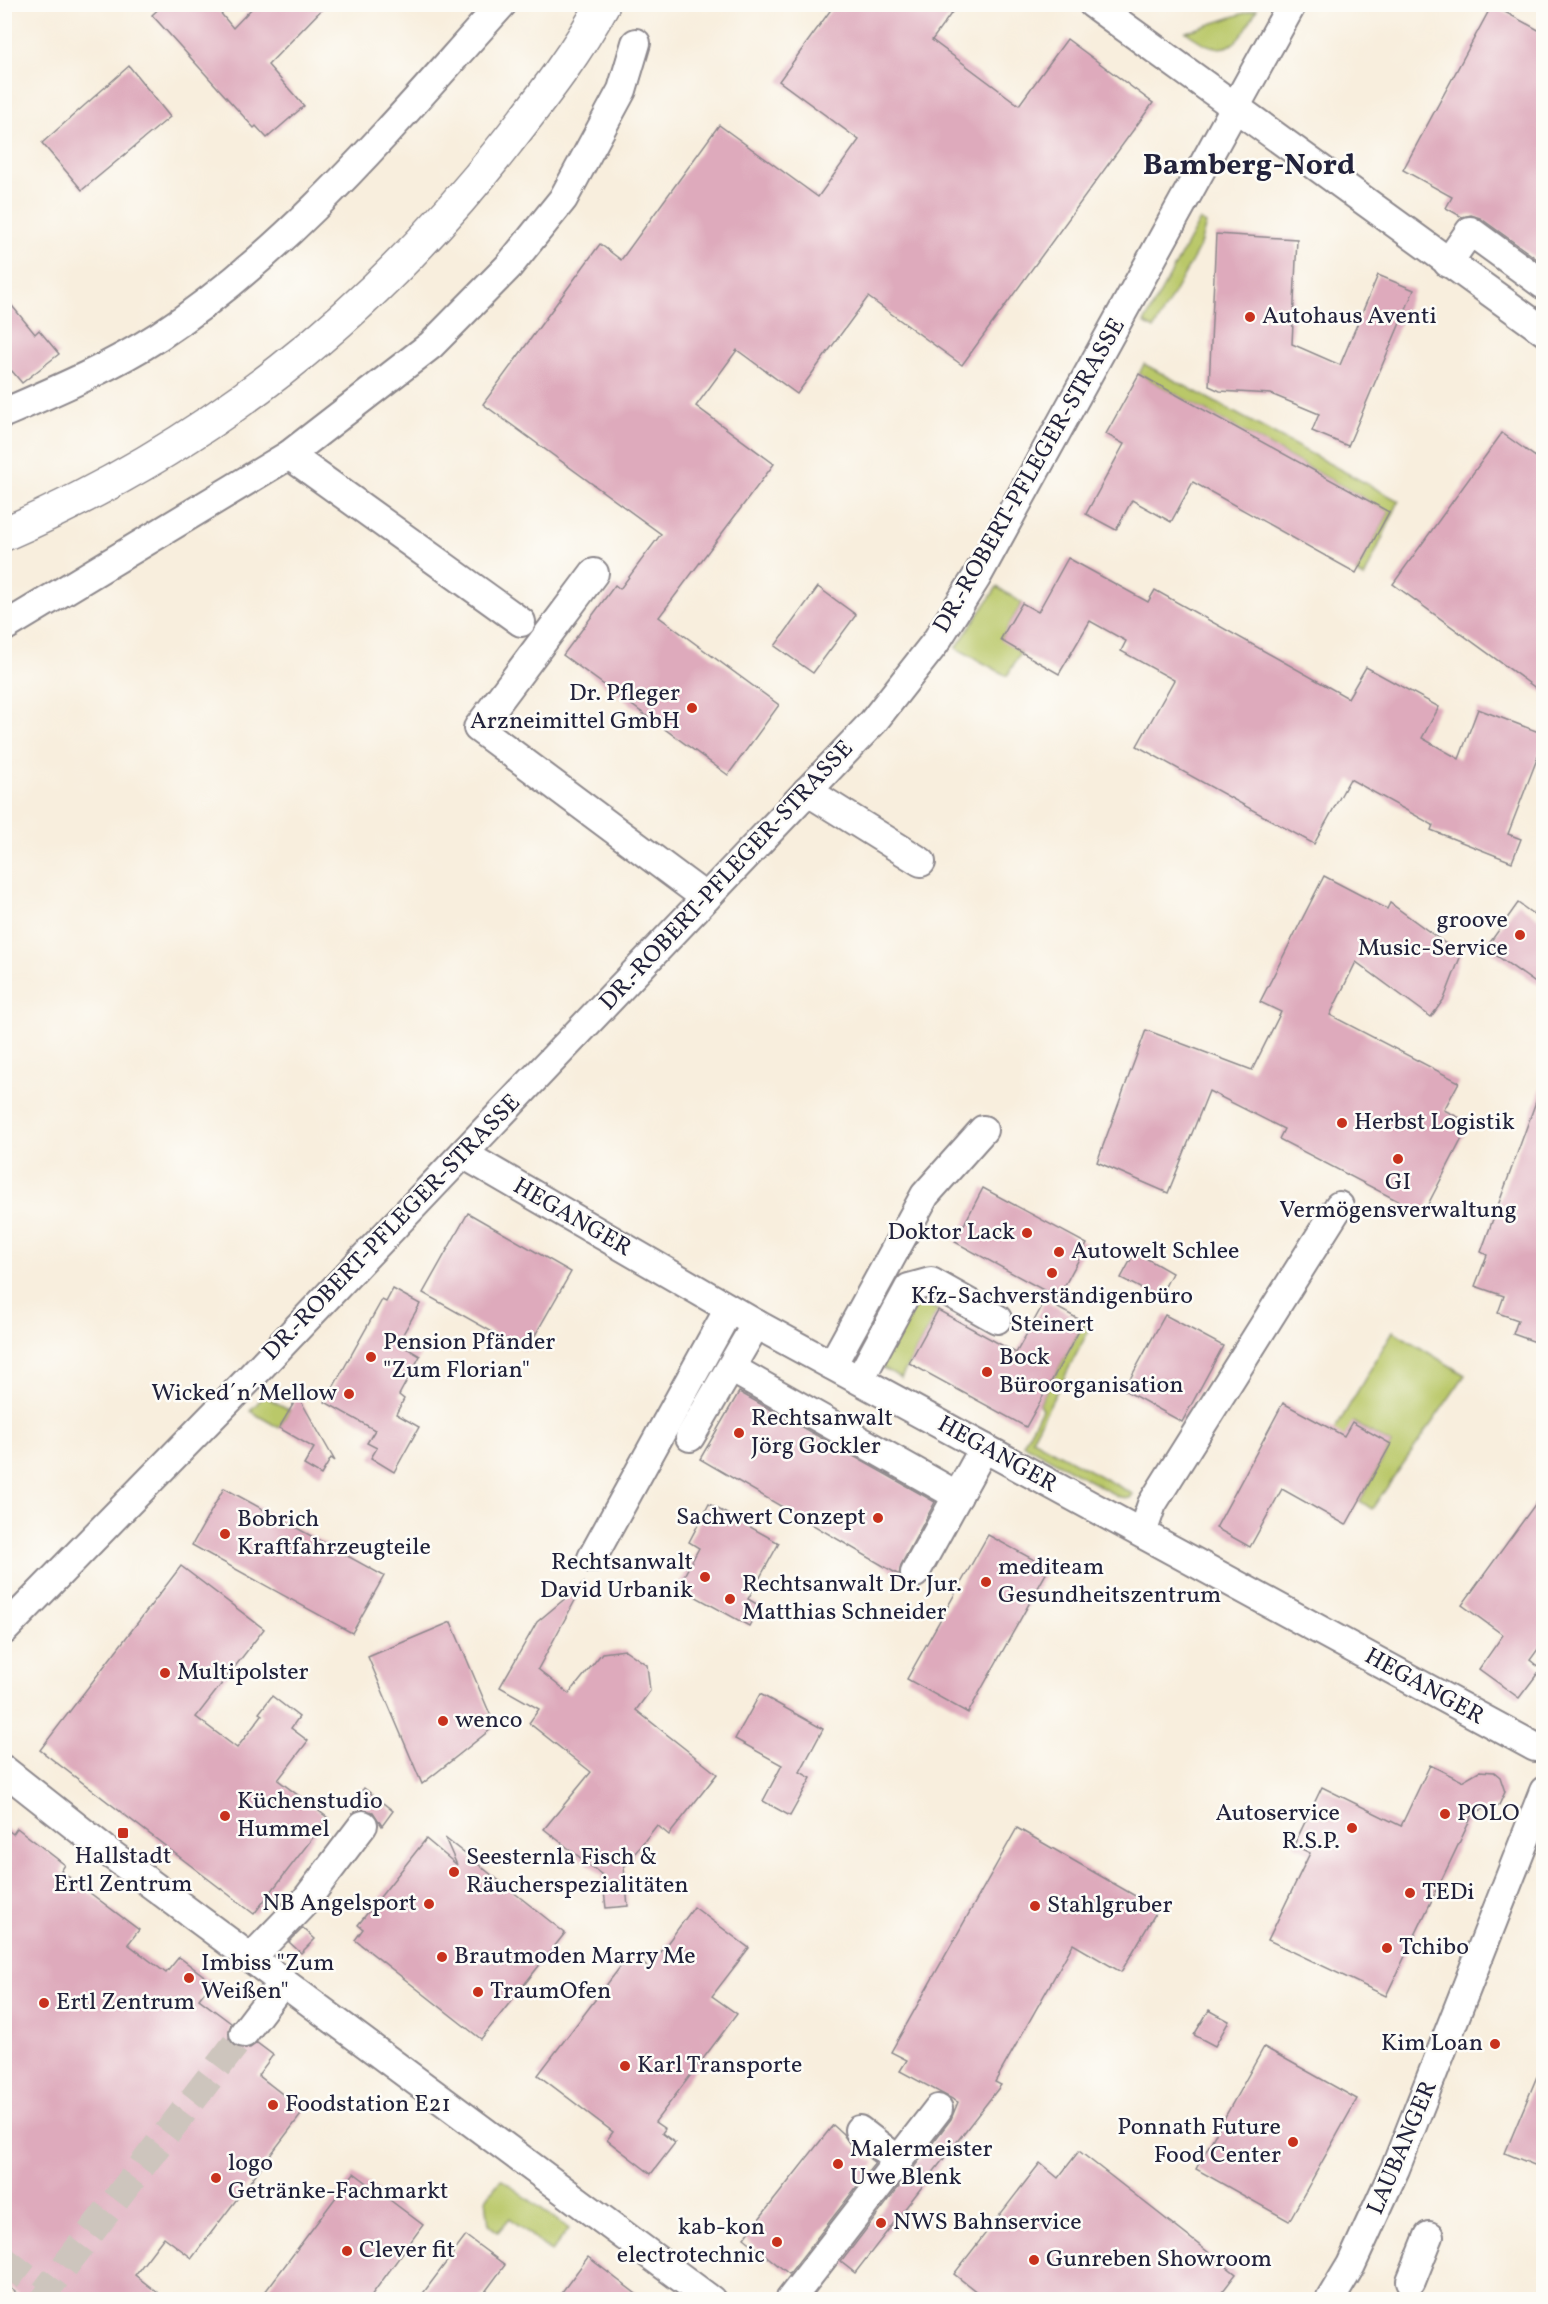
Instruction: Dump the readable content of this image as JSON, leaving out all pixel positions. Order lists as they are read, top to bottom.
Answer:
{
  "streets": {
    "street": ["DR.-ROBERT-PFLEGER-STRASSE", "HEGANGER", "LAUBANGER"]
  },
  "crossings": [
    ["DR.-ROBERT-PFLEGER-STRASSE", "HEGANGER"]
  ],
  "districts": ["Bamberg-Nord"],
  "places": {
    "other": [
      "Autohaus Aventi",
      "Dr. Pfleger Arzneimittel GmbH",
      "groove Music-Service",
      "Herbst Logistik",
      "GI Vermögensverwaltung",
      "Doktor Lack",
      "Autowelt Schlee",
      "Kfz-Sachverständigenbüro Steinert",
      "Pension Pfänder \"Zum Florian\"",
      "Bock Büroorganisation",
      "Wicked´n´Mellow",
      "Rechtsanwalt Jörg Gockler",
      "Sachwert Conzept",
      "Bobrich Kraftfahrzeugteile",
      "Rechtsanwalt David Urbanik",
      "mediteam Gesundheitszentrum",
      "Rechtsanwalt Dr. Jur. Matthias Schneider",
      "Multipolster",
      "wenco",
      "POLO",
      "Küchenstudio Hummel",
      "Autoservice R.S.P.",
      "Seesternla Fisch & Räucherspezialitäten",
      "TEDi",
      "NB Angelsport",
      "Stahlgruber",
      "Tchibo",
      "Brautmoden Marry Me",
      "Imbiss \"Zum Weißen\"",
      "TraumOfen",
      "Ertl Zentrum",
      "Kim Loan",
      "Karl Transporte",
      "Foodstation E21",
      "Ponnath Future Food Center",
      "Malermeister Uwe Blenk",
      "logo Getränke-Fachmarkt",
      "NWS Bahnservice",
      "kab-kon electrotechnic",
      "Clever fit",
      "Gunreben Showroom"
    ],
    "transit": ["Hallstadt Ertl Zentrum"]
  }
}
